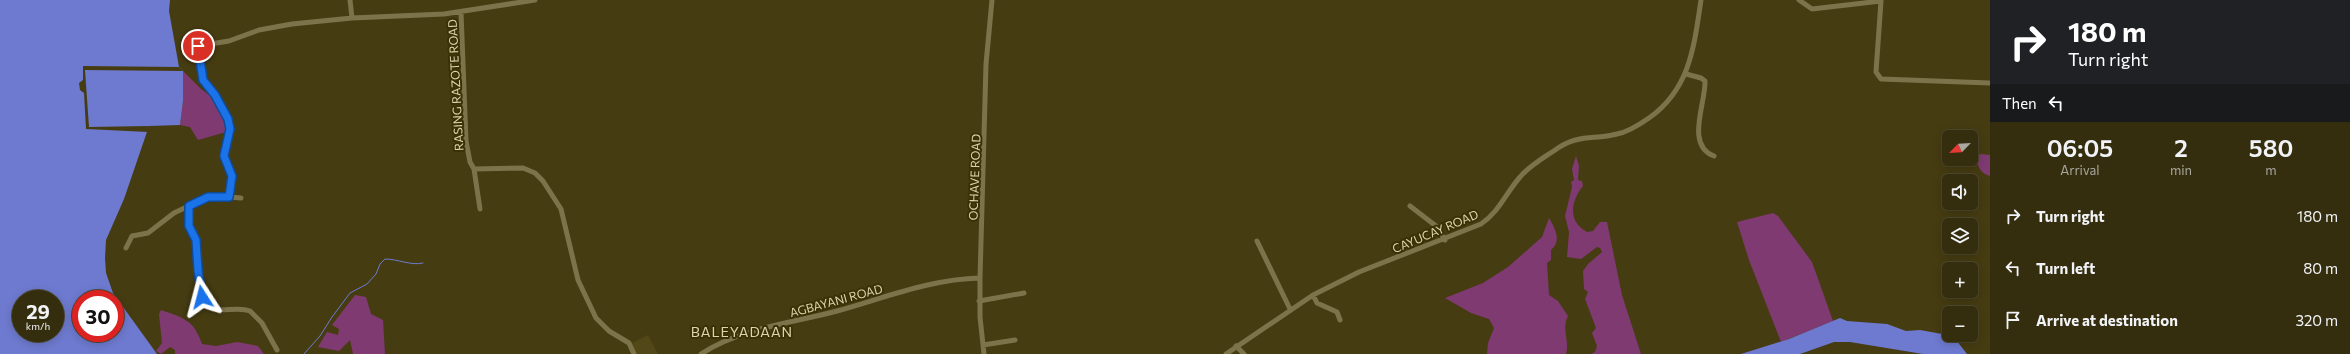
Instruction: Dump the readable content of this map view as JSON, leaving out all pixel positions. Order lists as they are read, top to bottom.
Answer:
{
  "streets": {
    "street": [
      "RASING RAZOTE ROAD",
      "OCHAVE ROAD",
      "CAYUCAY ROAD",
      "AGBAYANI ROAD"
    ]
  },
  "crossings": [
    ["OCHAVE ROAD", "AGBAYANI ROAD"]
  ],
  "districts": ["BALEYADAAN"],
  "north": "bottom left",
  "page": {
    "turn": ["180 m", "Turn right"],
    "then": "Then",
    "eta": [
      "06:05",
      "Arrival",
      "2",
      "min",
      "580",
      "m"
    ],
    "map_buttons": ["+", "−"],
    "list": [
      {
        "name": "Turn right",
        "value": "180 m"
      },
      {
        "name": "Turn left",
        "value": "80 m"
      },
      {
        "name": "Arrive at destination",
        "value": "320 m"
      }
    ],
    "speed": "29 km/h",
    "limit": "30"
  }
}
